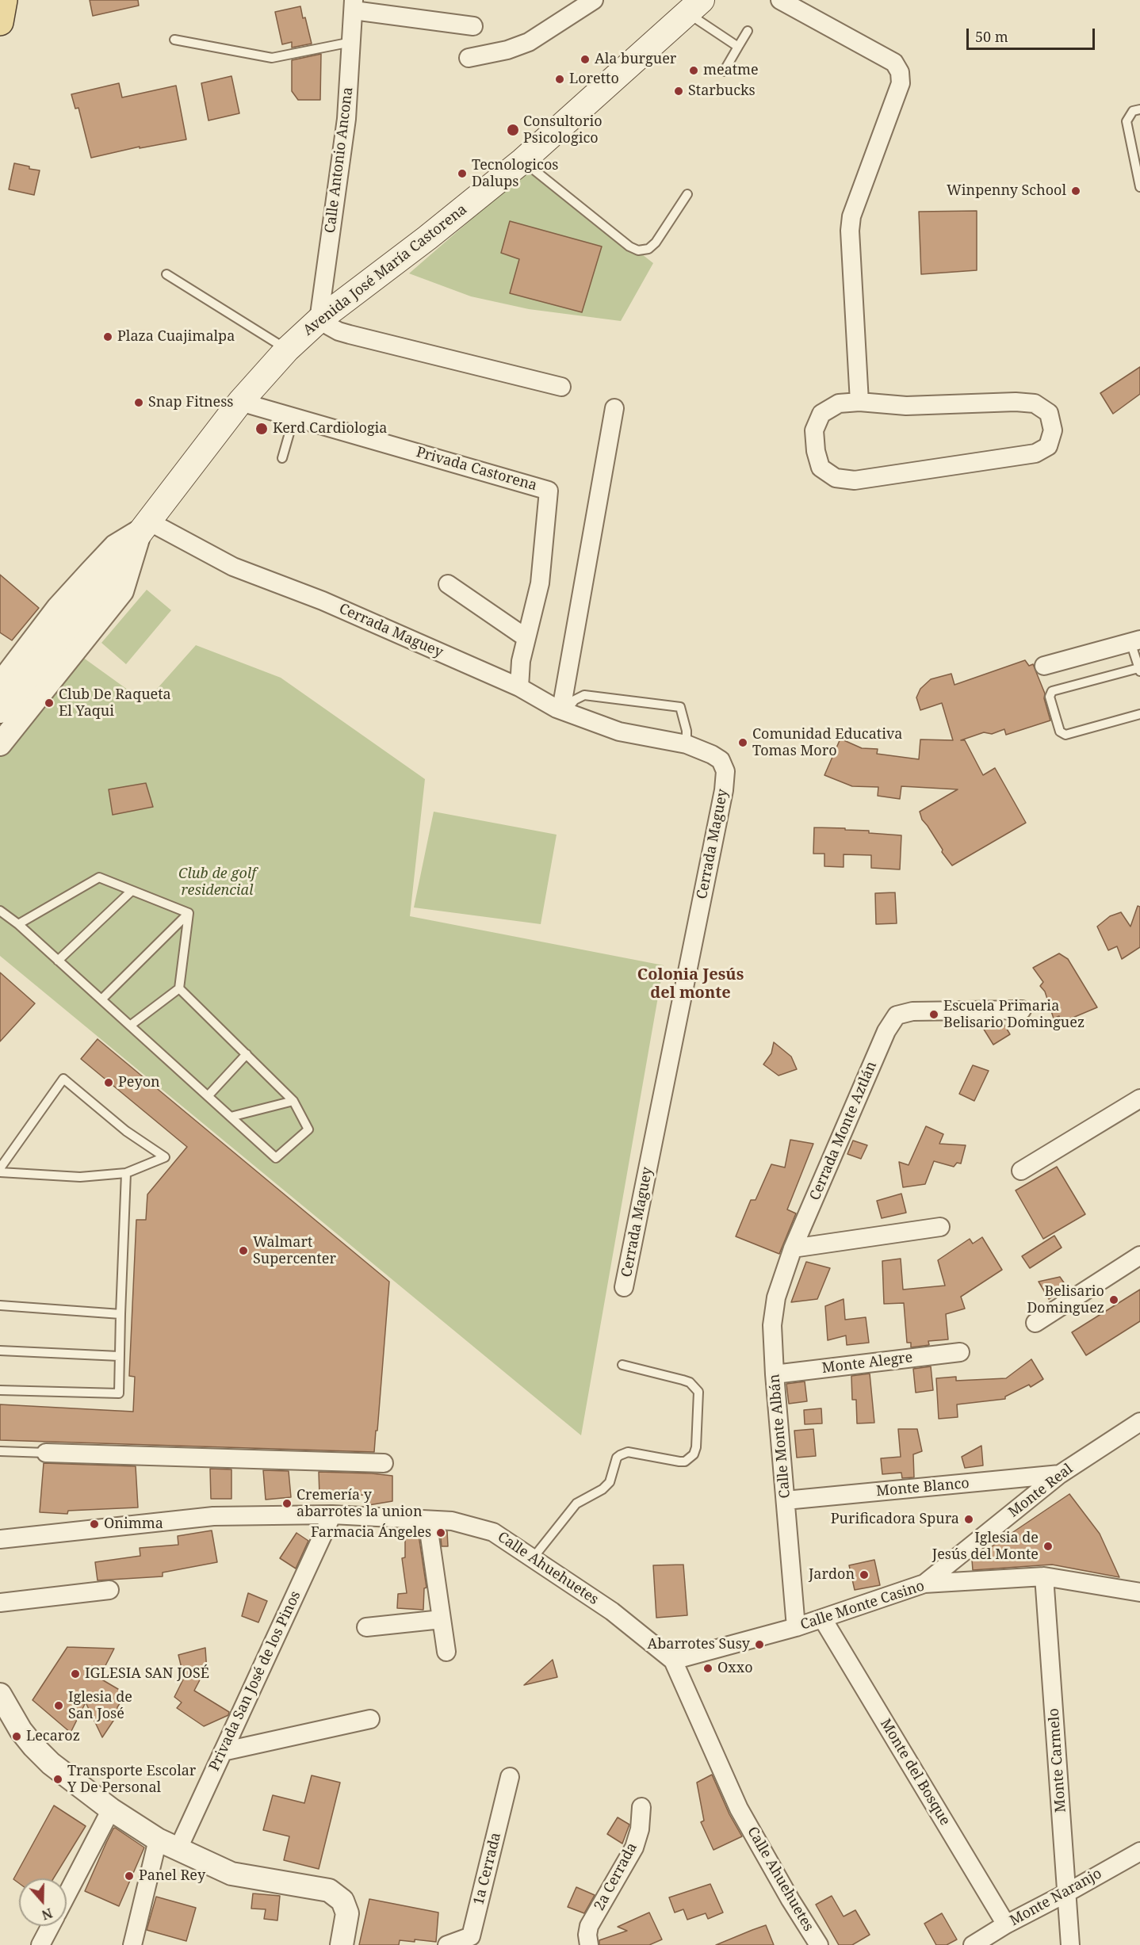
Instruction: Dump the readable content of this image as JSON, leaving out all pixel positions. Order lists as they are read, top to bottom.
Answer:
{
  "streets": {
    "main road": ["Avenida José María Castorena"],
    "street": [
      "Calle Antonio Ancona",
      "Privada Castorena",
      "Cerrada Maguey",
      "Cerrada Monte Aztlán",
      "Monte Alegre",
      "Calle Monte Albán",
      "Monte Blanco",
      "Monte Real",
      "Calle Ahuehuetes",
      "Calle Monte Casino",
      "Privada San José de los Pinos",
      "Monte Carmelo",
      "Monte del Bosque",
      "1a Cerrada",
      "2a Cerrada",
      "Monte Naranjo"
    ]
  },
  "crossings": [
    ["Calle Antonio Ancona", "Avenida José María Castorena"],
    ["Avenida José María Castorena", "Privada Castorena"],
    ["Avenida José María Castorena", "Cerrada Maguey"],
    ["Privada Castorena", "Cerrada Maguey"],
    ["Cerrada Monte Aztlán", "Calle Monte Albán"],
    ["Monte Alegre", "Calle Monte Albán"],
    ["Calle Monte Albán", "Monte Blanco"],
    ["Calle Monte Albán", "Calle Monte Casino"],
    ["Monte Blanco", "Monte Real"],
    ["Monte Real", "Calle Monte Casino"],
    ["Calle Ahuehuetes", "Calle Monte Casino"],
    ["Calle Ahuehuetes", "Privada San José de los Pinos"],
    ["Calle Monte Casino", "Monte Carmelo"],
    ["Calle Monte Casino", "Monte del Bosque"],
    ["Monte Carmelo", "Monte Naranjo"],
    ["Monte del Bosque", "Monte Naranjo"]
  ],
  "districts": ["Colonia Jesús del monte"],
  "parks": ["Club de golf residencial"],
  "places": [
    "Ala burguer",
    "meatme",
    "Loretto",
    "Starbucks",
    "Consultorio Psicologico",
    "Tecnologicos Dalups",
    "Winpenny School",
    "Plaza Cuajimalpa",
    "Snap Fitness",
    "Kerd Cardiologia",
    "Club De Raqueta El Yaqui",
    "Comunidad Educativa Tomas Moro",
    "Escuela Primaria Belisario Dominguez",
    "Peyon",
    "Walmart Supercenter",
    "Belisario Dominguez",
    "Cremería y abarrotes la union",
    "Purificadora Spura",
    "Onimma",
    "Farmacia Ángeles",
    "Iglesia de Jesús del Monte",
    "Jardon",
    "Abarrotes Susy",
    "Oxxo",
    "IGLESIA SAN JOSÉ",
    "Iglesia de San José",
    "Lecaroz",
    "Transporte Escolar Y De Personal",
    "Panel Rey"
  ],
  "scale_bar": "50 m",
  "north": "bottom"
}
